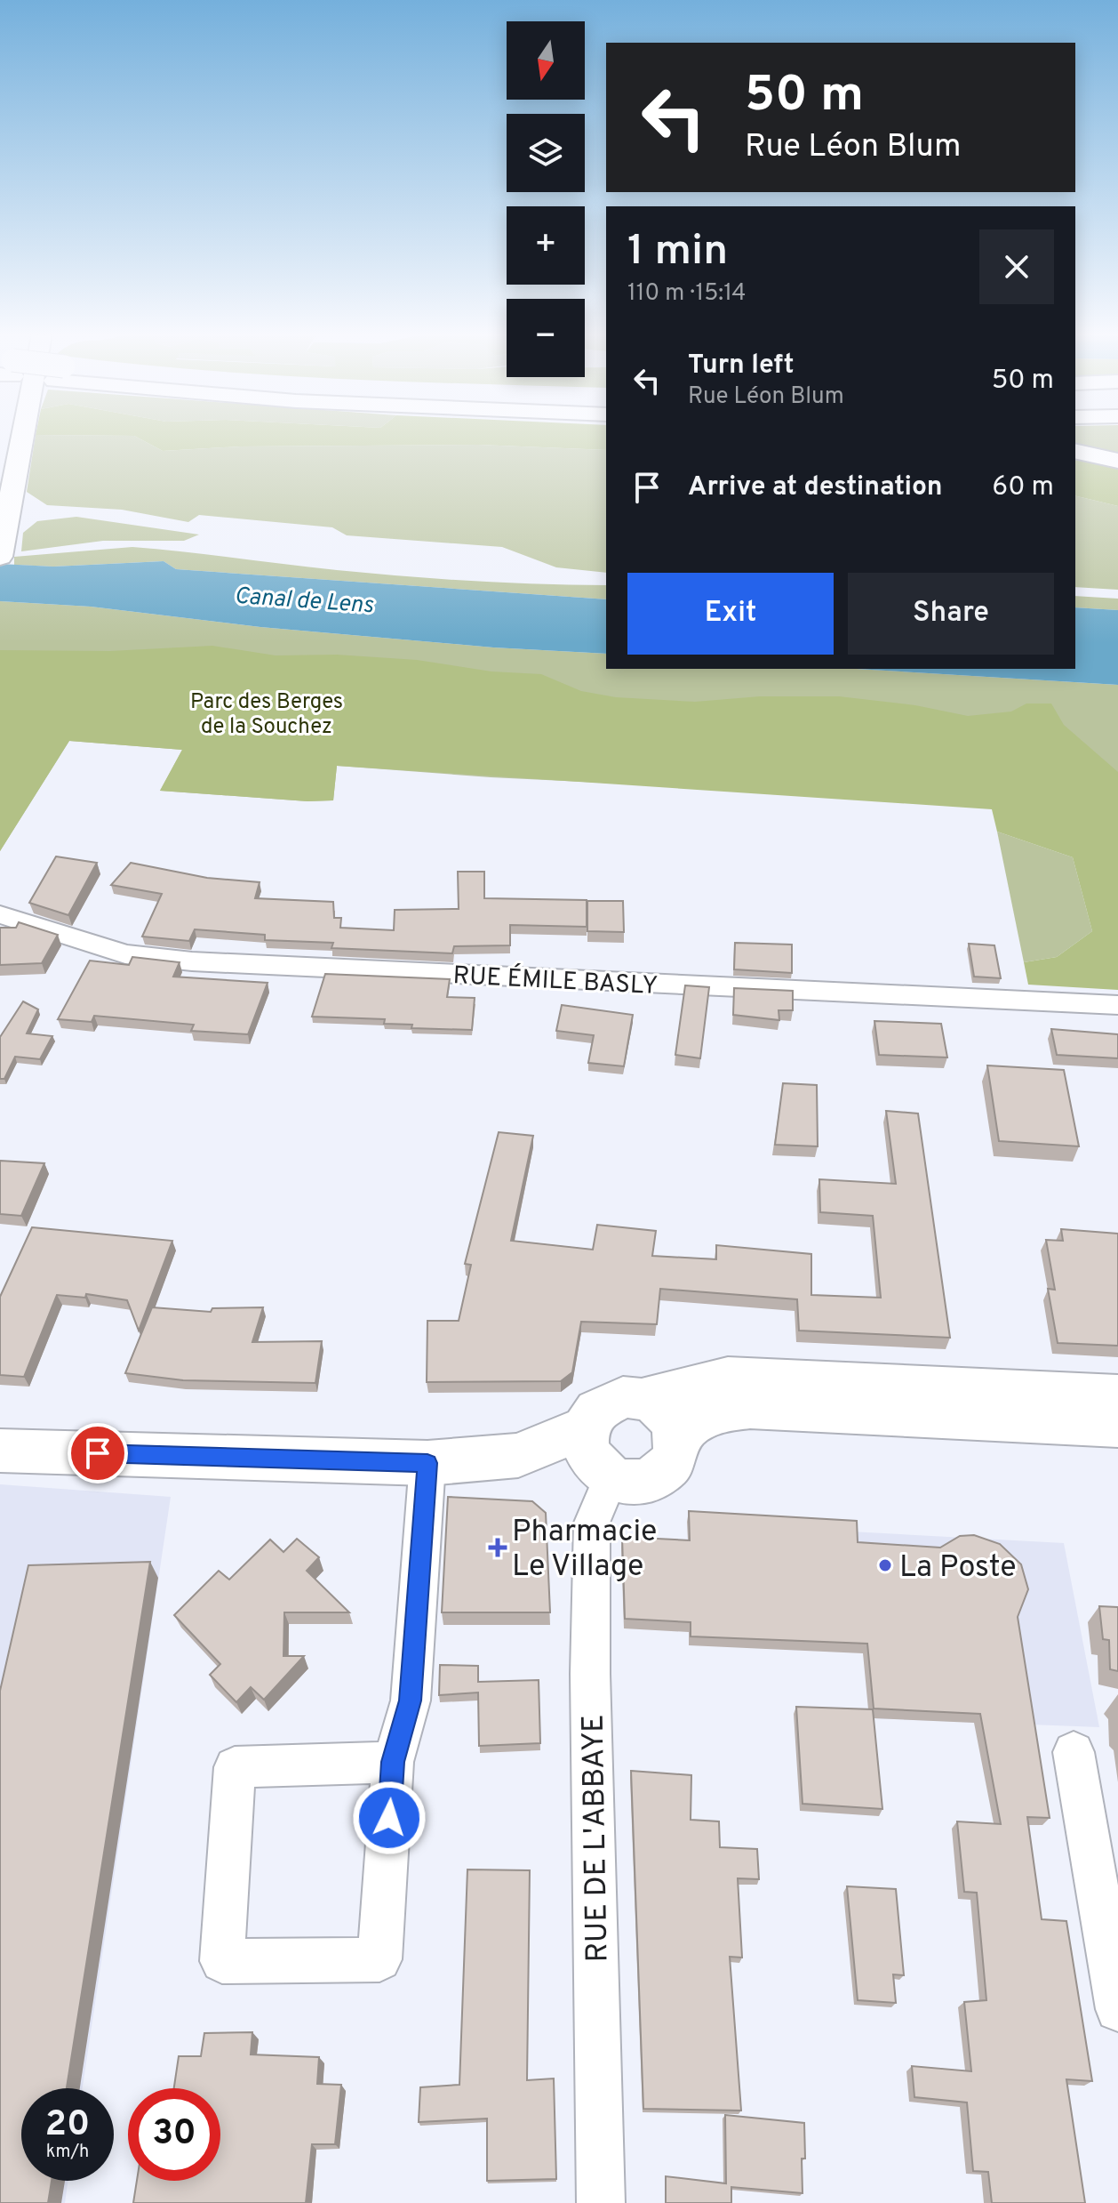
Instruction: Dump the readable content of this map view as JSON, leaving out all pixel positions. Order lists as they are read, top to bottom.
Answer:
{
  "streets": {
    "street": ["RUE ÉMILE BASLY", "RUE DE L'ABBAYE"]
  },
  "water": ["Canal de Lens"],
  "parks": ["Parc des Berges de la Souchez"],
  "places": {
    "health": ["Pharmacie Le Village"],
    "other": ["La Poste"]
  },
  "north": "bottom",
  "page": {
    "map_buttons": ["+", "−"],
    "turn": ["50 m", "Rue Léon Blum"],
    "heading": ["1 min", "110 m · 15:14"],
    "list": [
      {
        "name": "Turn left",
        "note": "Rue Léon Blum",
        "value": "50 m"
      },
      {
        "name": "Arrive at destination",
        "value": "60 m"
      }
    ],
    "buttons": ["Exit", "Share"],
    "speed": "20 km/h",
    "limit": "30"
  }
}
